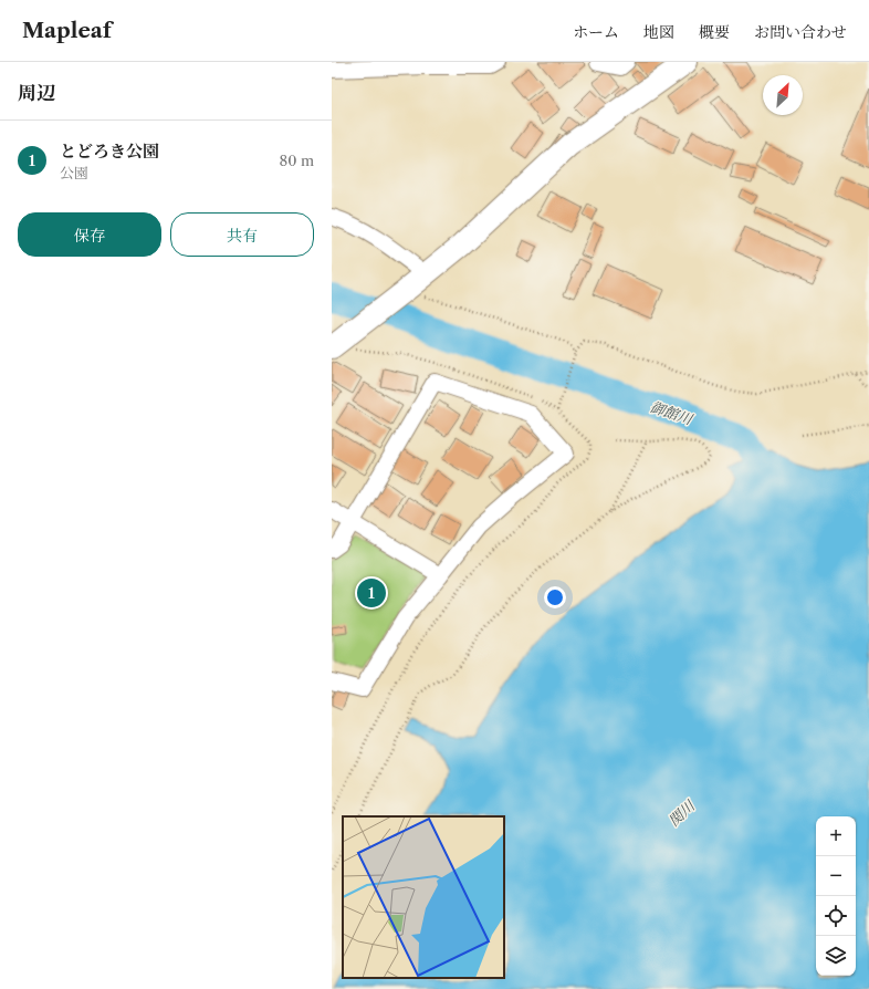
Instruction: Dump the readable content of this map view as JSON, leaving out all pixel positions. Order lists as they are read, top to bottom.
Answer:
{
  "water": ["御館川", "関川"],
  "north": "top right",
  "page": {
    "header": "Mapleaf",
    "nav": [
      "ホーム",
      "地図",
      "概要",
      "お問い合わせ"
    ],
    "heading": "周辺",
    "list": [
      {
        "mark": "1",
        "name": "とどろき公園",
        "note": "公園",
        "value": "80 m"
      }
    ],
    "buttons": ["保存", "共有"],
    "pins": "1",
    "map_buttons": ["+", "−"]
  }
}
